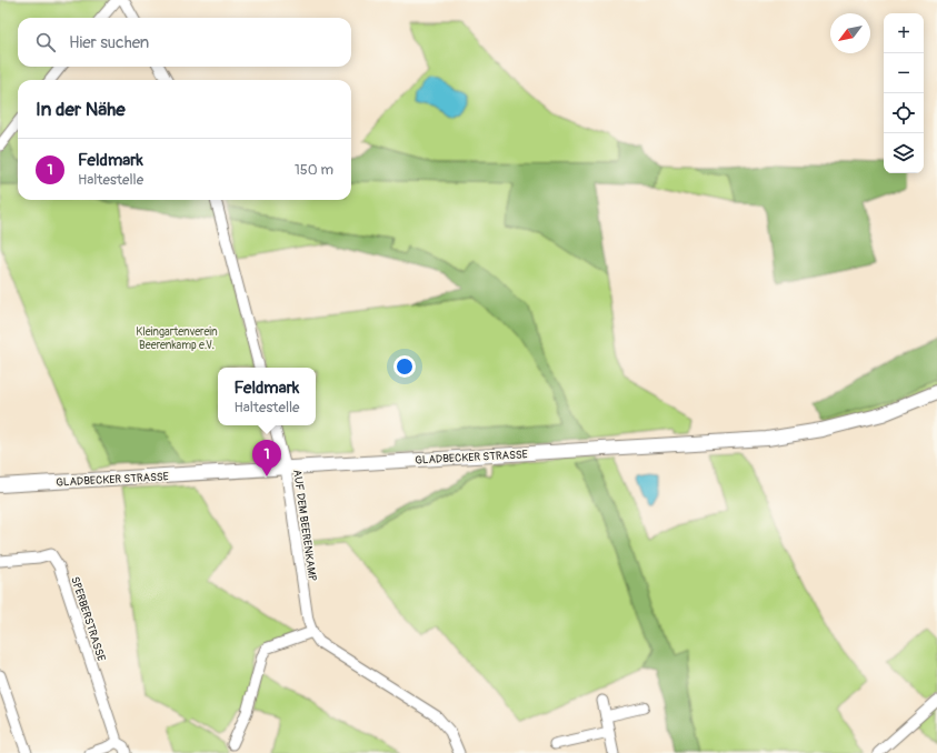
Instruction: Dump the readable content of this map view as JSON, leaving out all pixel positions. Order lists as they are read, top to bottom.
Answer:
{
  "streets": {
    "main road": ["GLADBECKER STRASSE"],
    "street": ["AUF DEM BEERENKAMP", "SPERBERSTRASSE"]
  },
  "crossings": [
    ["GLADBECKER STRASSE", "AUF DEM BEERENKAMP"]
  ],
  "parks": ["Kleingartenverein Beerenkamp e.V."],
  "north": "bottom left",
  "page": {
    "map_buttons": ["+", "−"],
    "search": "Hier suchen",
    "heading": "In der Nähe",
    "list": [
      {
        "mark": "1",
        "name": "Feldmark",
        "note": "Haltestelle",
        "value": "150 m"
      }
    ],
    "popup": ["Feldmark", "Haltestelle"],
    "pins": "1"
  }
}
